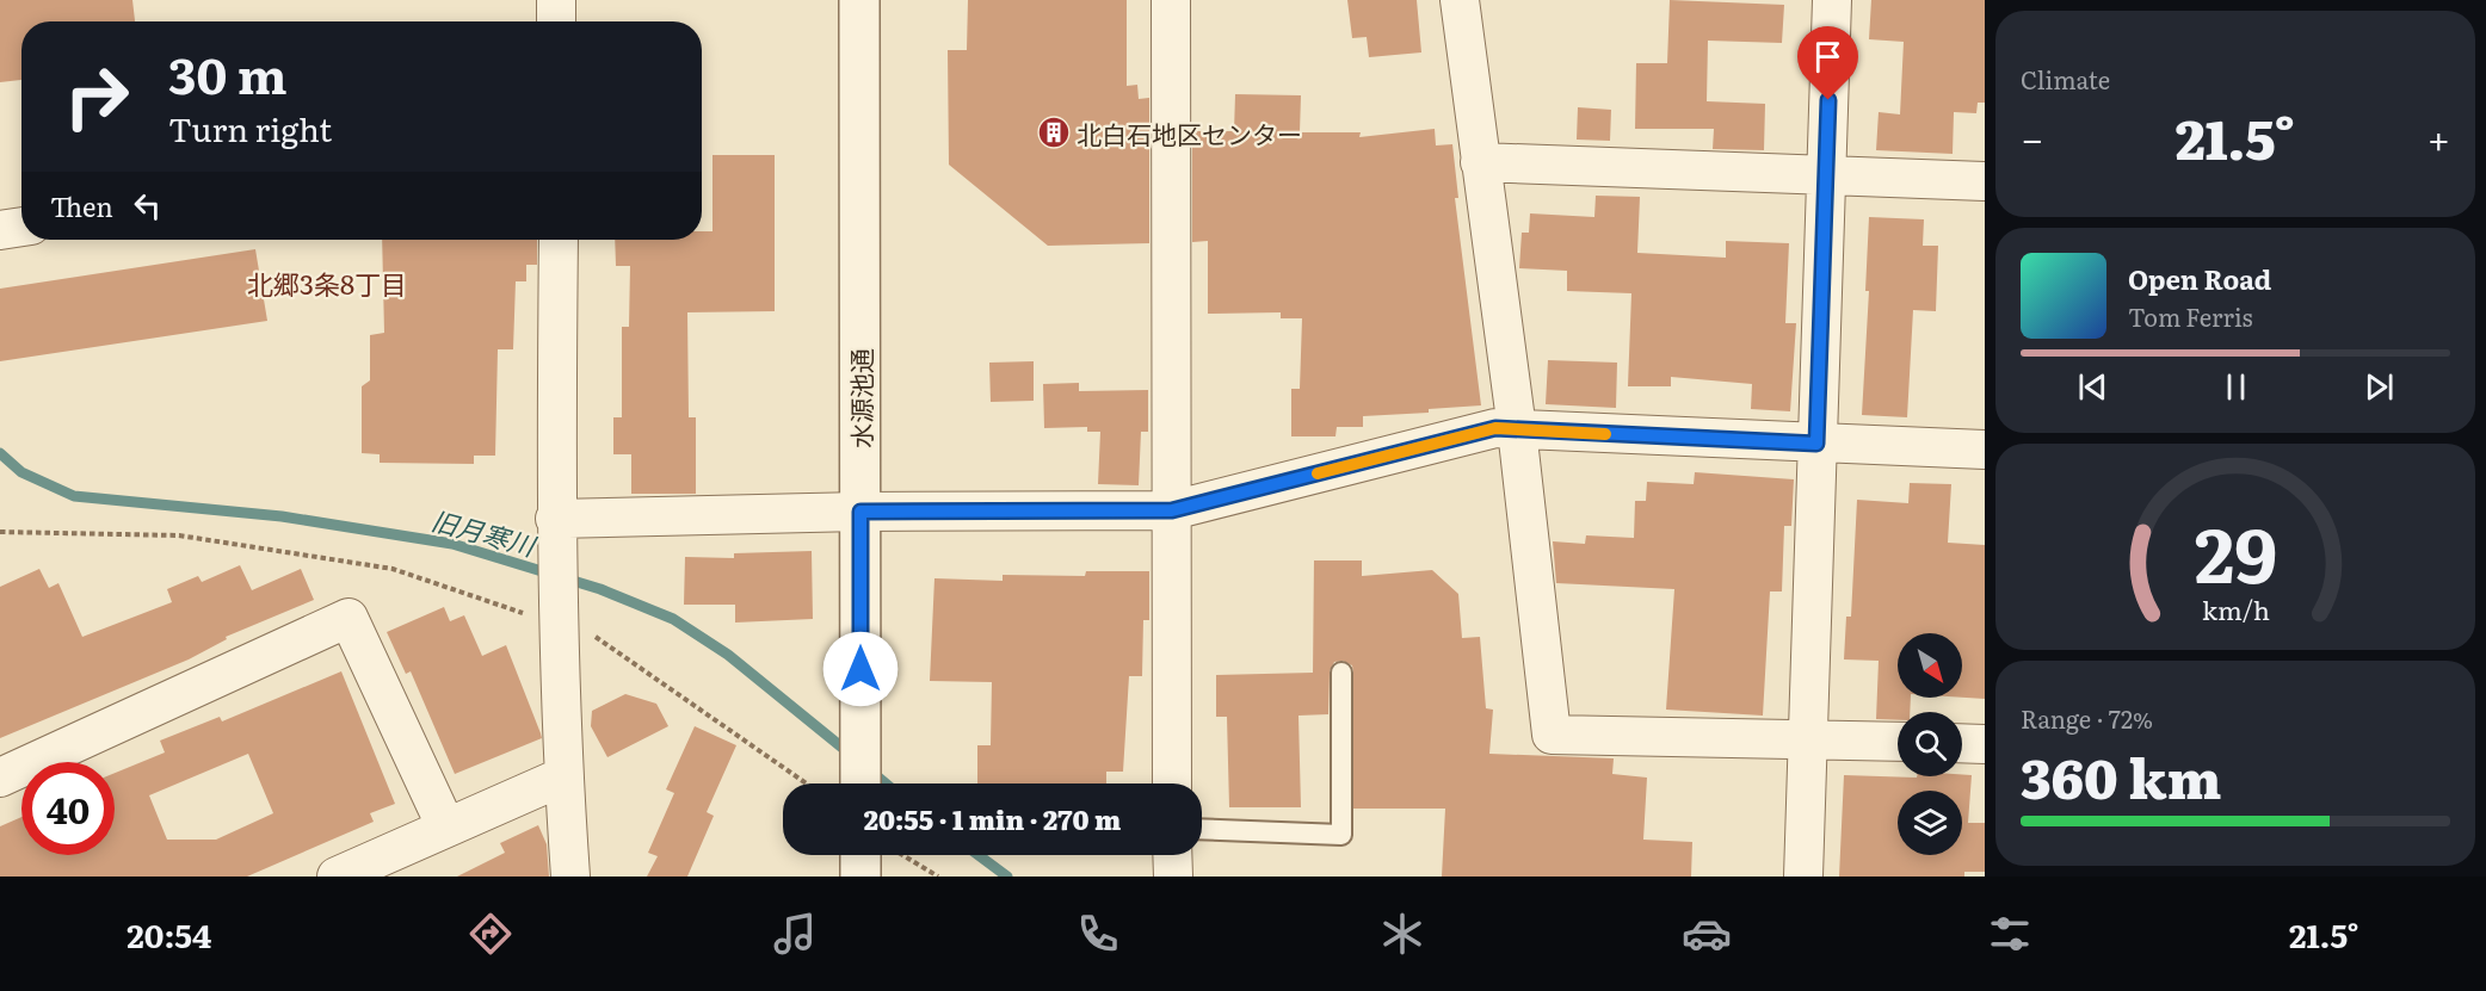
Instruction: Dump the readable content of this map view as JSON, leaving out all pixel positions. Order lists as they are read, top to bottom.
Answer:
{
  "streets": {
    "street": ["水源池通"]
  },
  "districts": ["北郷3条8丁目"],
  "water": ["旧月寒川"],
  "places": {
    "building": ["北白石地区センター"]
  },
  "north": "bottom right",
  "page": {
    "tile": [
      "Climate",
      ["Range · 72%", "360 km"]
    ],
    "turn": ["30 m", "Turn right"],
    "heat": ["−", "21.5°", "+"],
    "then": "Then",
    "song": ["Open Road", "Tom Ferris"],
    "limit": "40",
    "trip": "20:55 · 1 min · 270 m",
    "tabs": ["20:54", "21.5°"],
    "gauge": ["29", "km/h"]
  }
}
